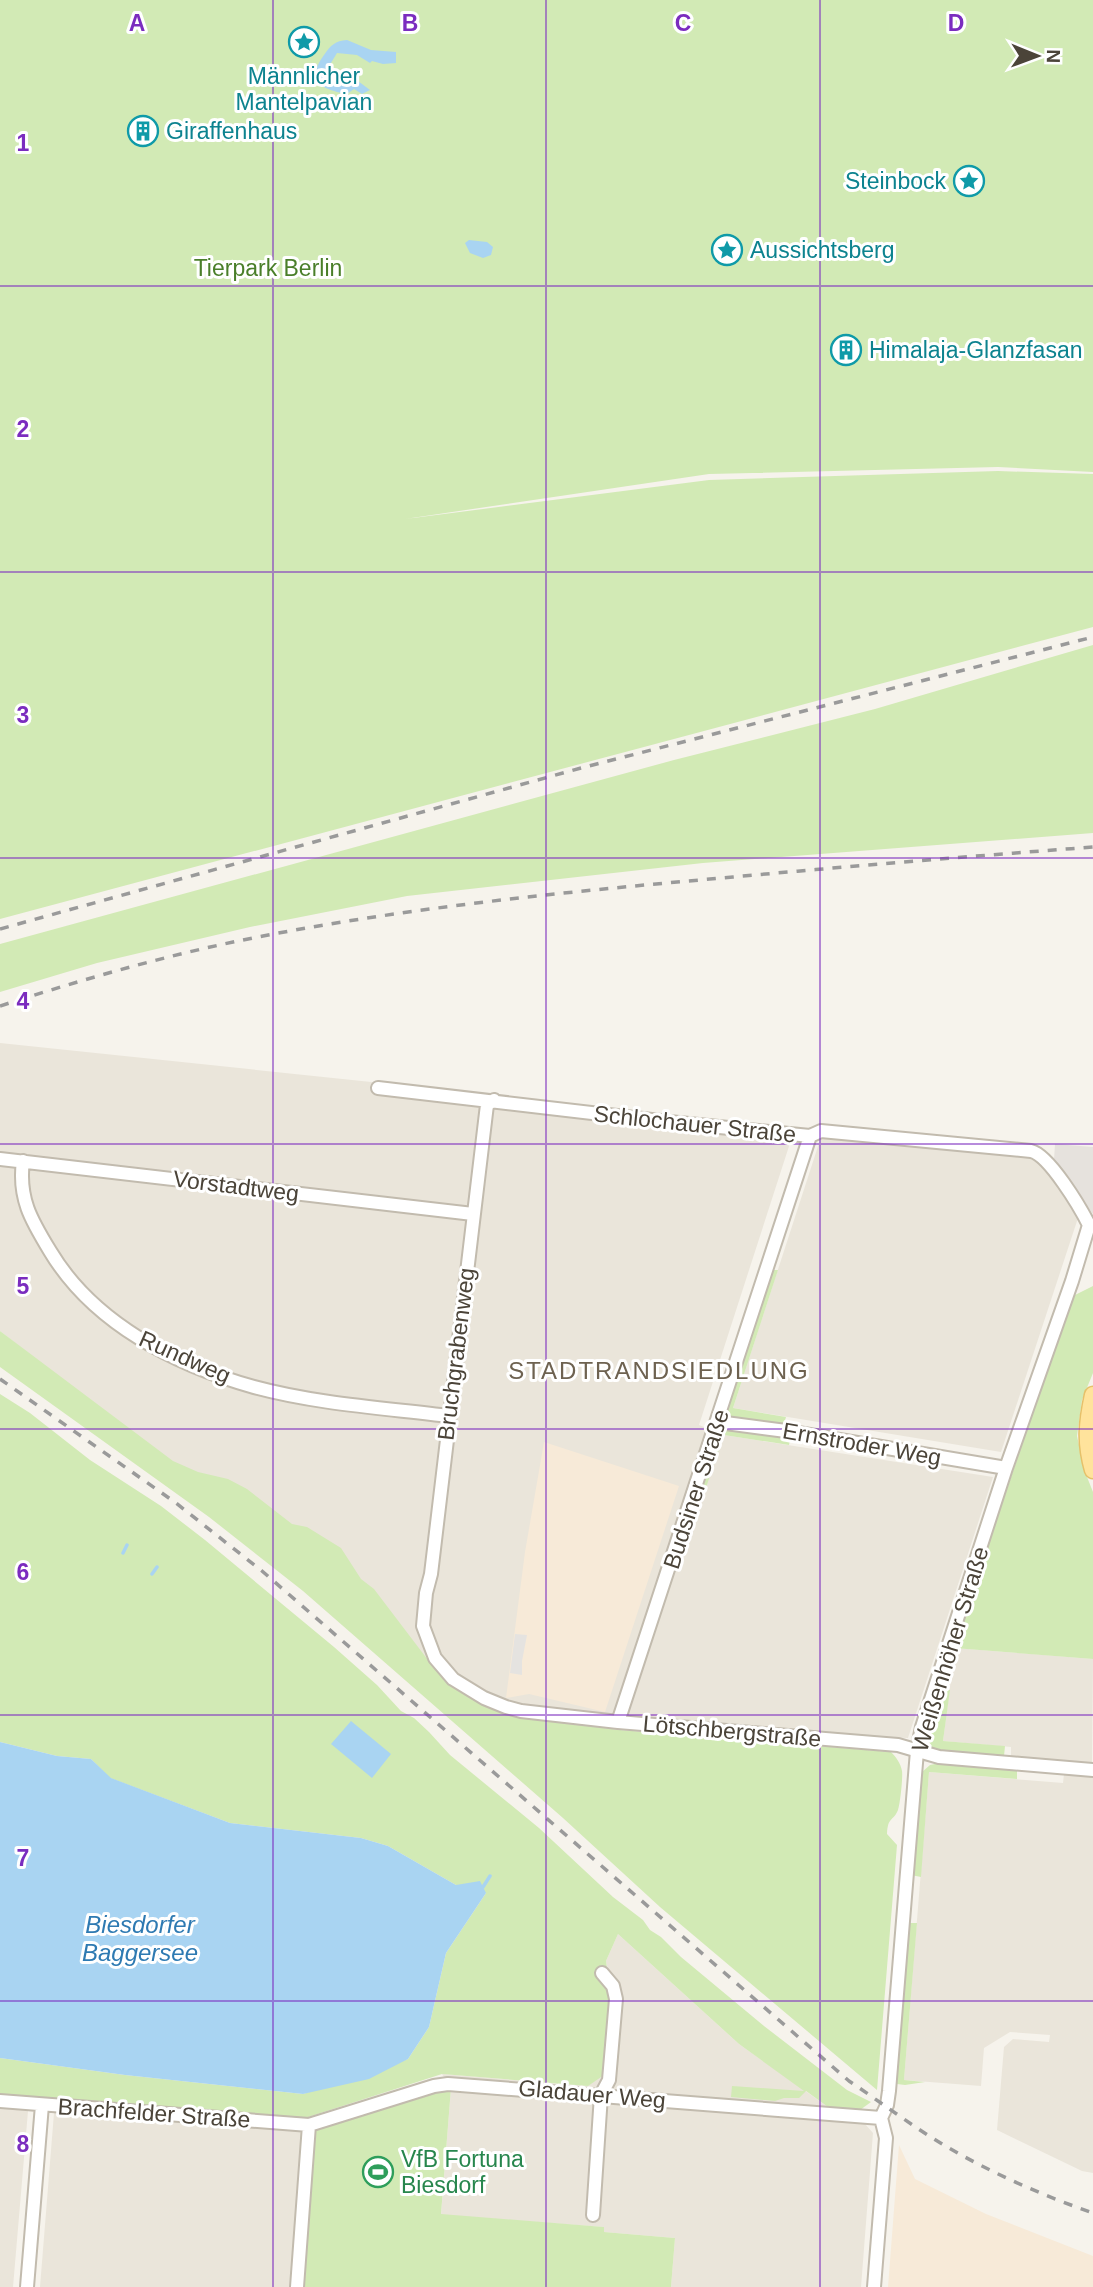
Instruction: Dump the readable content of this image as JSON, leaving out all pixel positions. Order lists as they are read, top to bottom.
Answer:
{
  "streets": {
    "street": [
      "Schlochauer Straße",
      "Vorstadtweg",
      "Bruchgrabenweg",
      "Rundweg",
      "Ernstroder Weg",
      "Budsiner Straße",
      "Weißenhöher Straße",
      "Lötschbergstraße",
      "Gladauer Weg",
      "Brachfelder Straße"
    ]
  },
  "crossings": [
    ["Schlochauer Straße", "Bruchgrabenweg"],
    ["Schlochauer Straße", "Budsiner Straße"],
    ["Schlochauer Straße", "Weißenhöher Straße"],
    ["Vorstadtweg", "Bruchgrabenweg"],
    ["Vorstadtweg", "Rundweg"],
    ["Bruchgrabenweg", "Rundweg"],
    ["Bruchgrabenweg", "Lötschbergstraße"],
    ["Ernstroder Weg", "Budsiner Straße"],
    ["Ernstroder Weg", "Weißenhöher Straße"],
    ["Budsiner Straße", "Lötschbergstraße"],
    ["Weißenhöher Straße", "Lötschbergstraße"],
    ["Weißenhöher Straße", "Gladauer Weg"],
    ["Gladauer Weg", "Brachfelder Straße"]
  ],
  "districts": ["STADTRANDSIEDLUNG"],
  "water": ["Biesdorfer Baggersee"],
  "parks": ["Tierpark Berlin"],
  "places": {
    "place": ["Männlicher Mantelpavian", "Steinbock", "Aussichtsberg"],
    "building": ["Giraffenhaus", "Himalaja-Glanzfasan"],
    "sports": ["VfB Fortuna Biesdorf"]
  },
  "north": "right",
  "grid": {
    "columns": [
      "A",
      "B",
      "C",
      "D"
    ],
    "rows": [
      "1",
      "2",
      "3",
      "4",
      "5",
      "6",
      "7",
      "8"
    ]
  }
}
